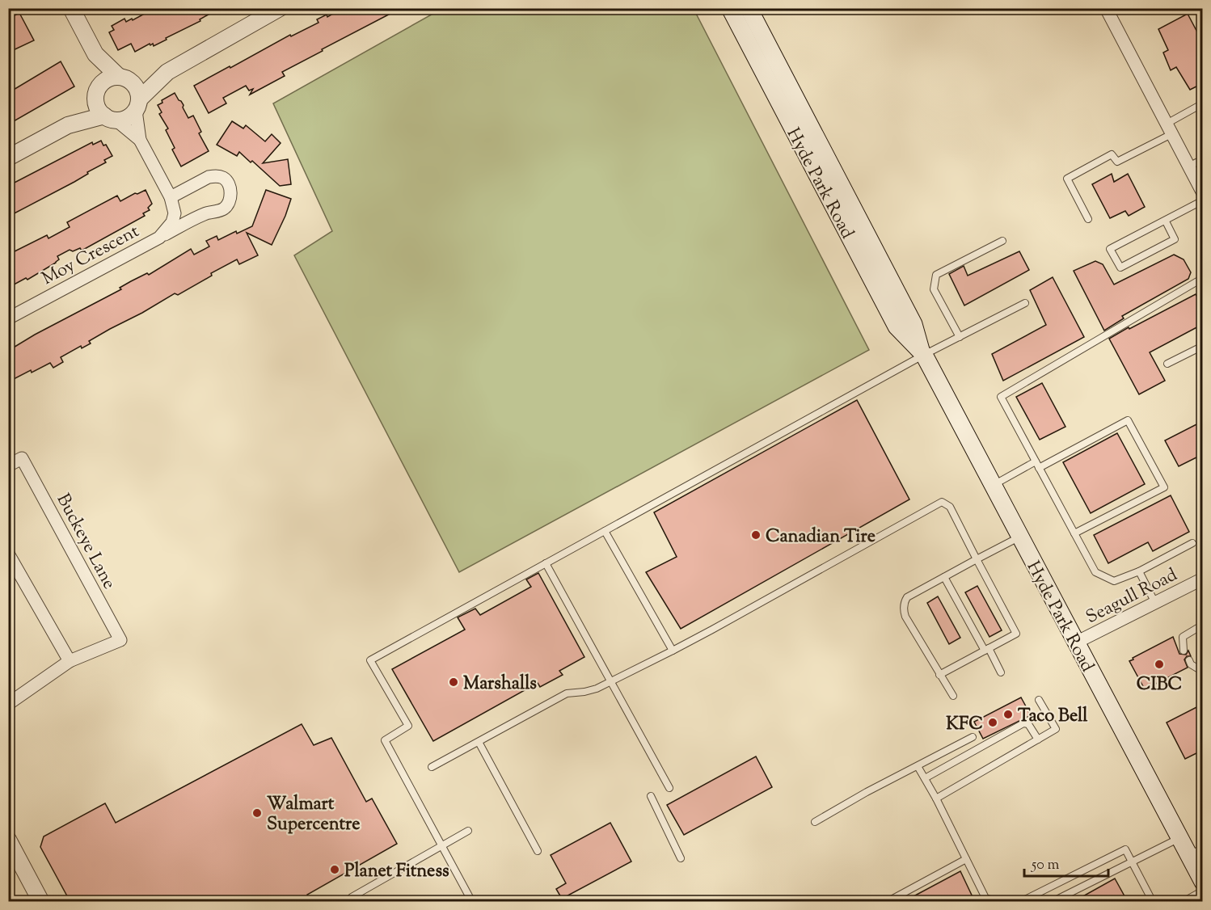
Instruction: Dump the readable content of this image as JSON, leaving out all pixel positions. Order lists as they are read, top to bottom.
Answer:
{
  "streets": {
    "main road": ["Hyde Park Road"],
    "street": ["Moy Crescent", "Buckeye Lane", "Seagull Road"]
  },
  "crossings": [
    ["Hyde Park Road", "Seagull Road"]
  ],
  "places": [
    "Canadian Tire",
    "CIBC",
    "Marshalls",
    "Taco Bell",
    "KFC",
    "Walmart Supercentre",
    "Planet Fitness"
  ],
  "scale_bar": "50 m"
}
